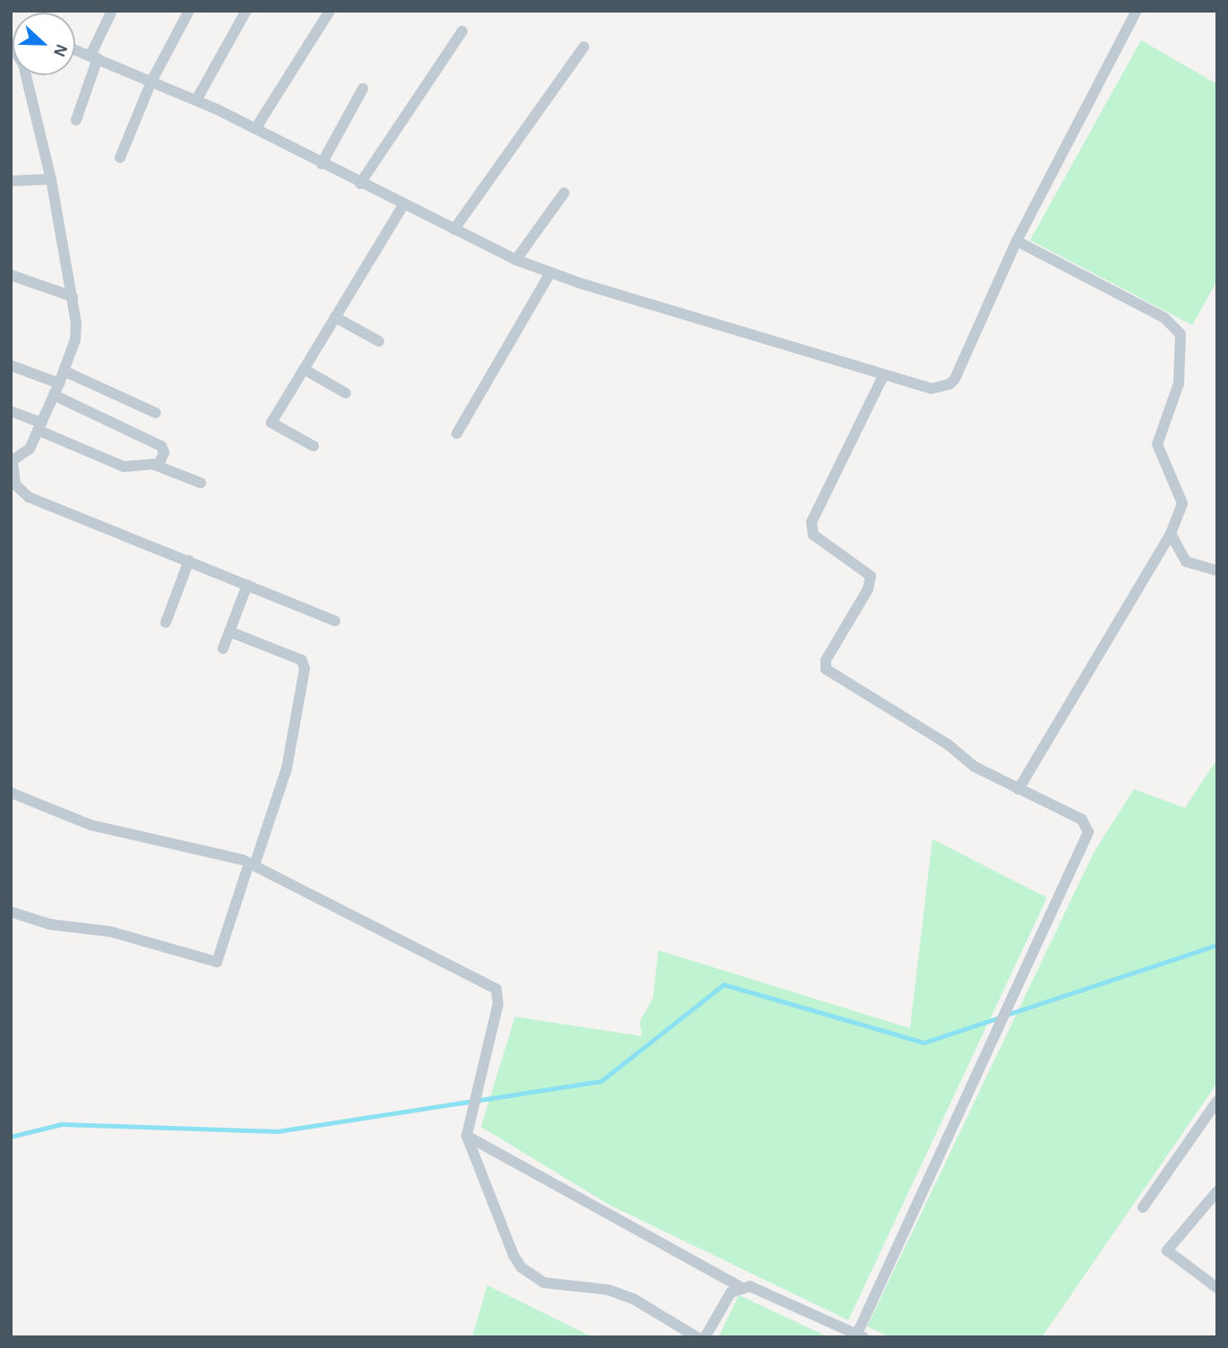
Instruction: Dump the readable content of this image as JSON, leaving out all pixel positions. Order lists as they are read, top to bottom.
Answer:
{
  "north": "right"
}
